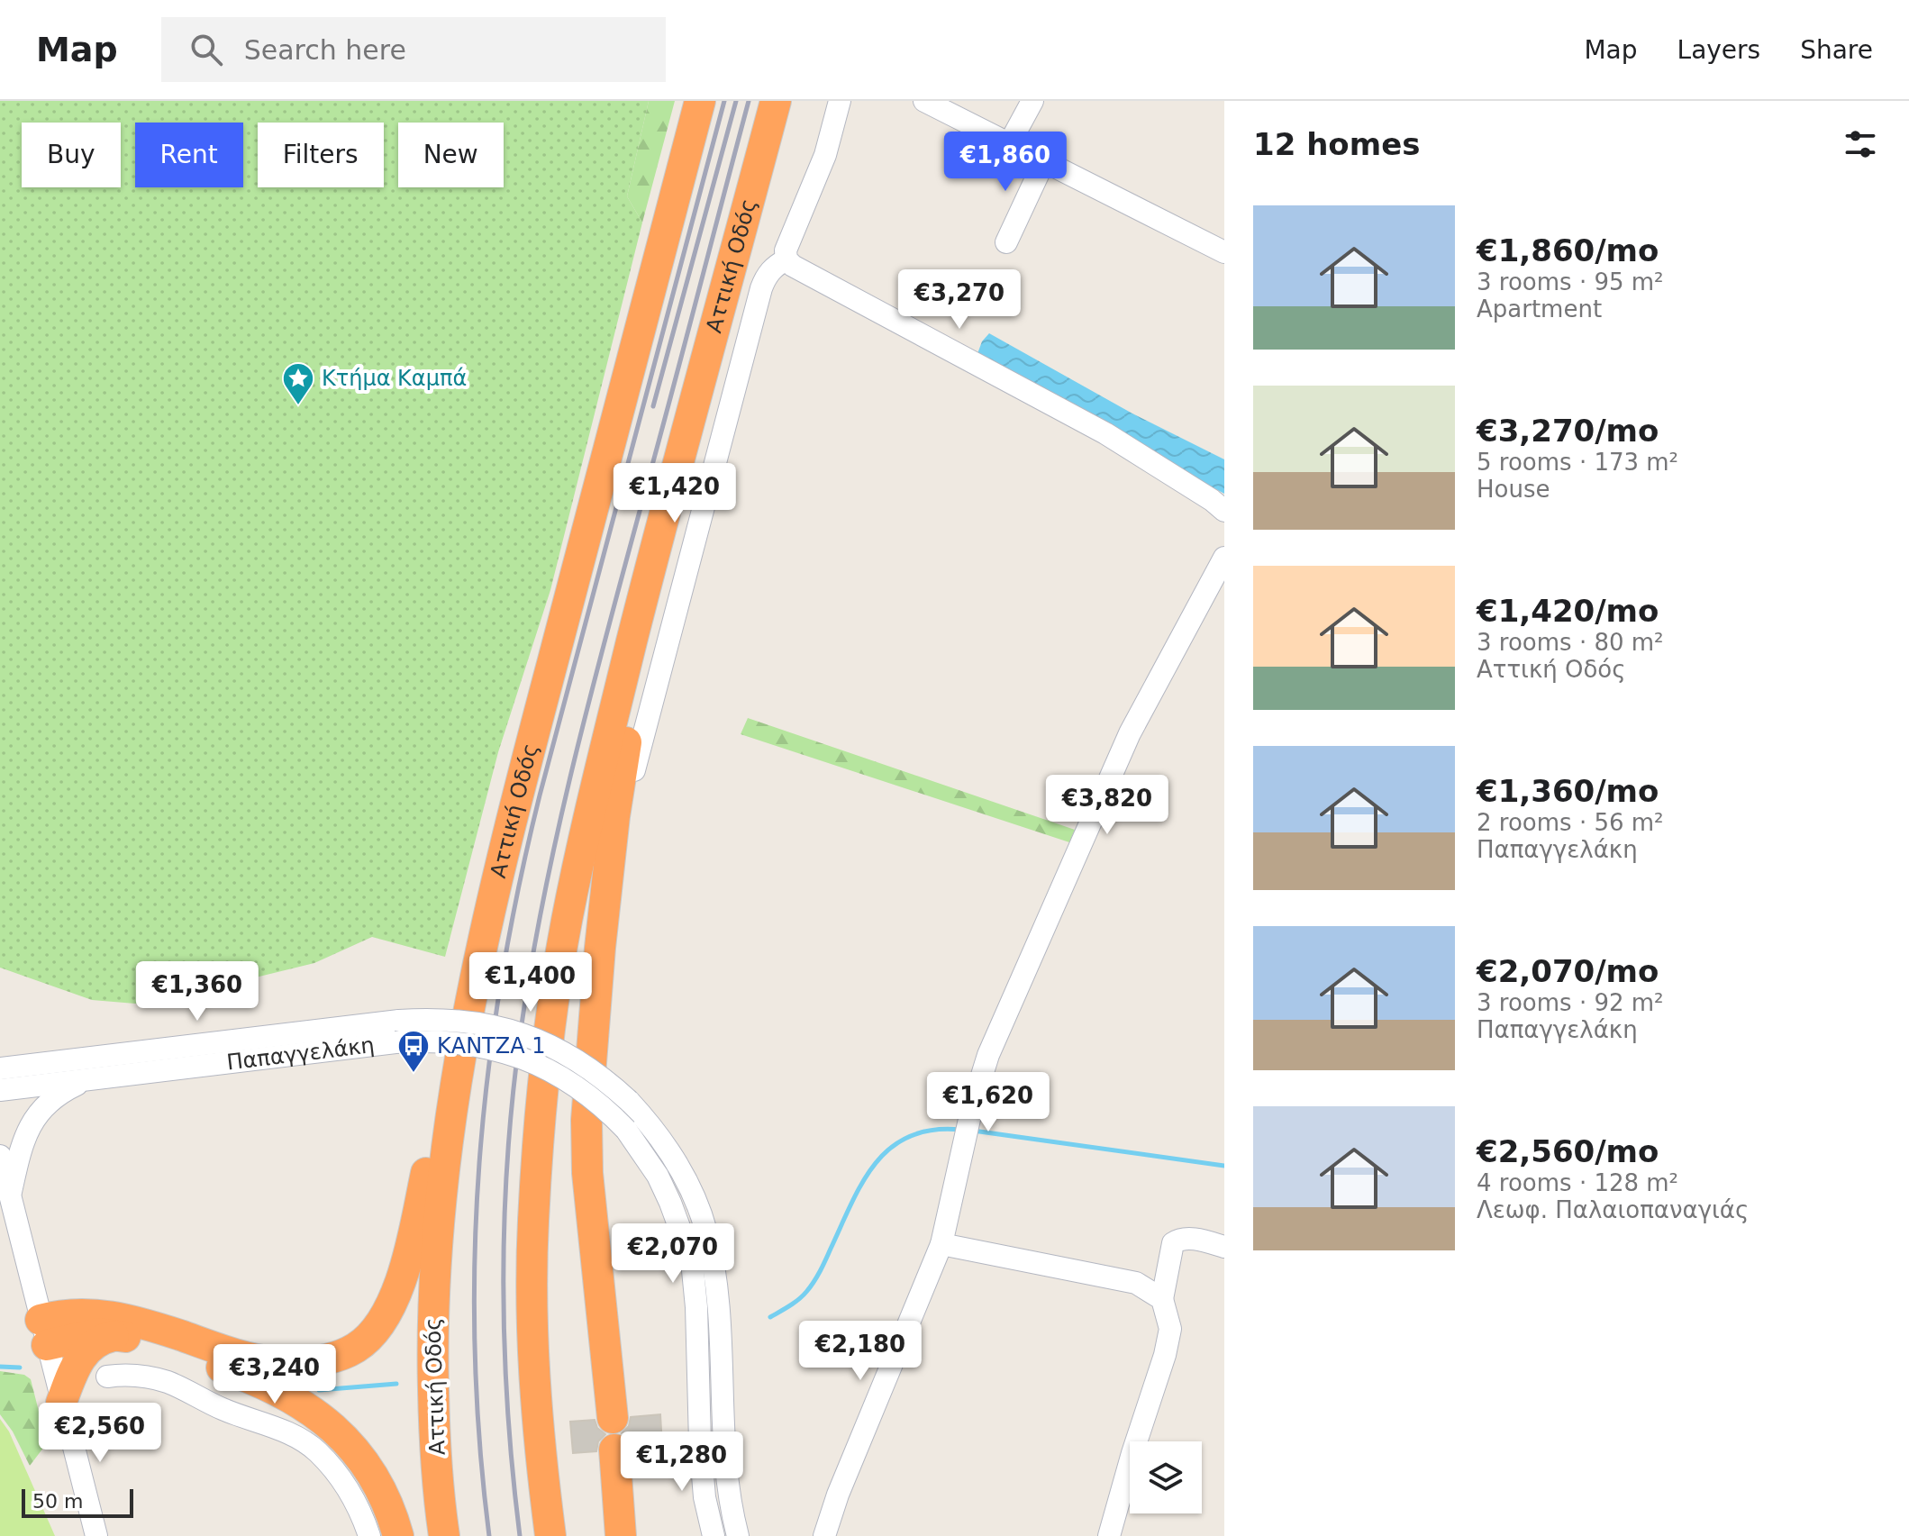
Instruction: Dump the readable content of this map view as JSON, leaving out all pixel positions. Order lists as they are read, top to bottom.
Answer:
{
  "streets": {
    "highway": ["Αττική Οδός"],
    "street": ["Παπαγγελάκη"]
  },
  "places": {
    "place": ["Kτήμα Καμπά"],
    "bus stop": ["ΚΑΝΤΖΑ 1"]
  },
  "scale_bar": "50 m",
  "page": {
    "header": "Map",
    "search": "Search here",
    "nav": ["Map", "Layers", "Share"],
    "heading": "12 homes",
    "chip": [
      "Buy",
      "Rent",
      "Filters",
      "New"
    ],
    "price": [
      "€1,860",
      "€3,270",
      "€1,420",
      "€3,820",
      "€1,400",
      "€1,360",
      "€1,620",
      "€2,070",
      "€2,180",
      "€3,240",
      "€2,560",
      "€1,280"
    ],
    "list": [
      {
        "name": "€1,860/mo",
        "note": "3 rooms · 95 m² · Apartment"
      },
      {
        "name": "€3,270/mo",
        "note": "5 rooms · 173 m² · House"
      },
      {
        "name": "€1,420/mo",
        "note": "3 rooms · 80 m² · Αττική Οδός"
      },
      {
        "name": "€1,360/mo",
        "note": "2 rooms · 56 m² · Παπαγγελάκη"
      },
      {
        "name": "€2,070/mo",
        "note": "3 rooms · 92 m² · Παπαγγελάκη"
      },
      {
        "name": "€2,560/mo",
        "note": "4 rooms · 128 m² · Λεωφ. Παλαιοπαναγιάς"
      }
    ],
    "scale": "50 m"
  }
}
